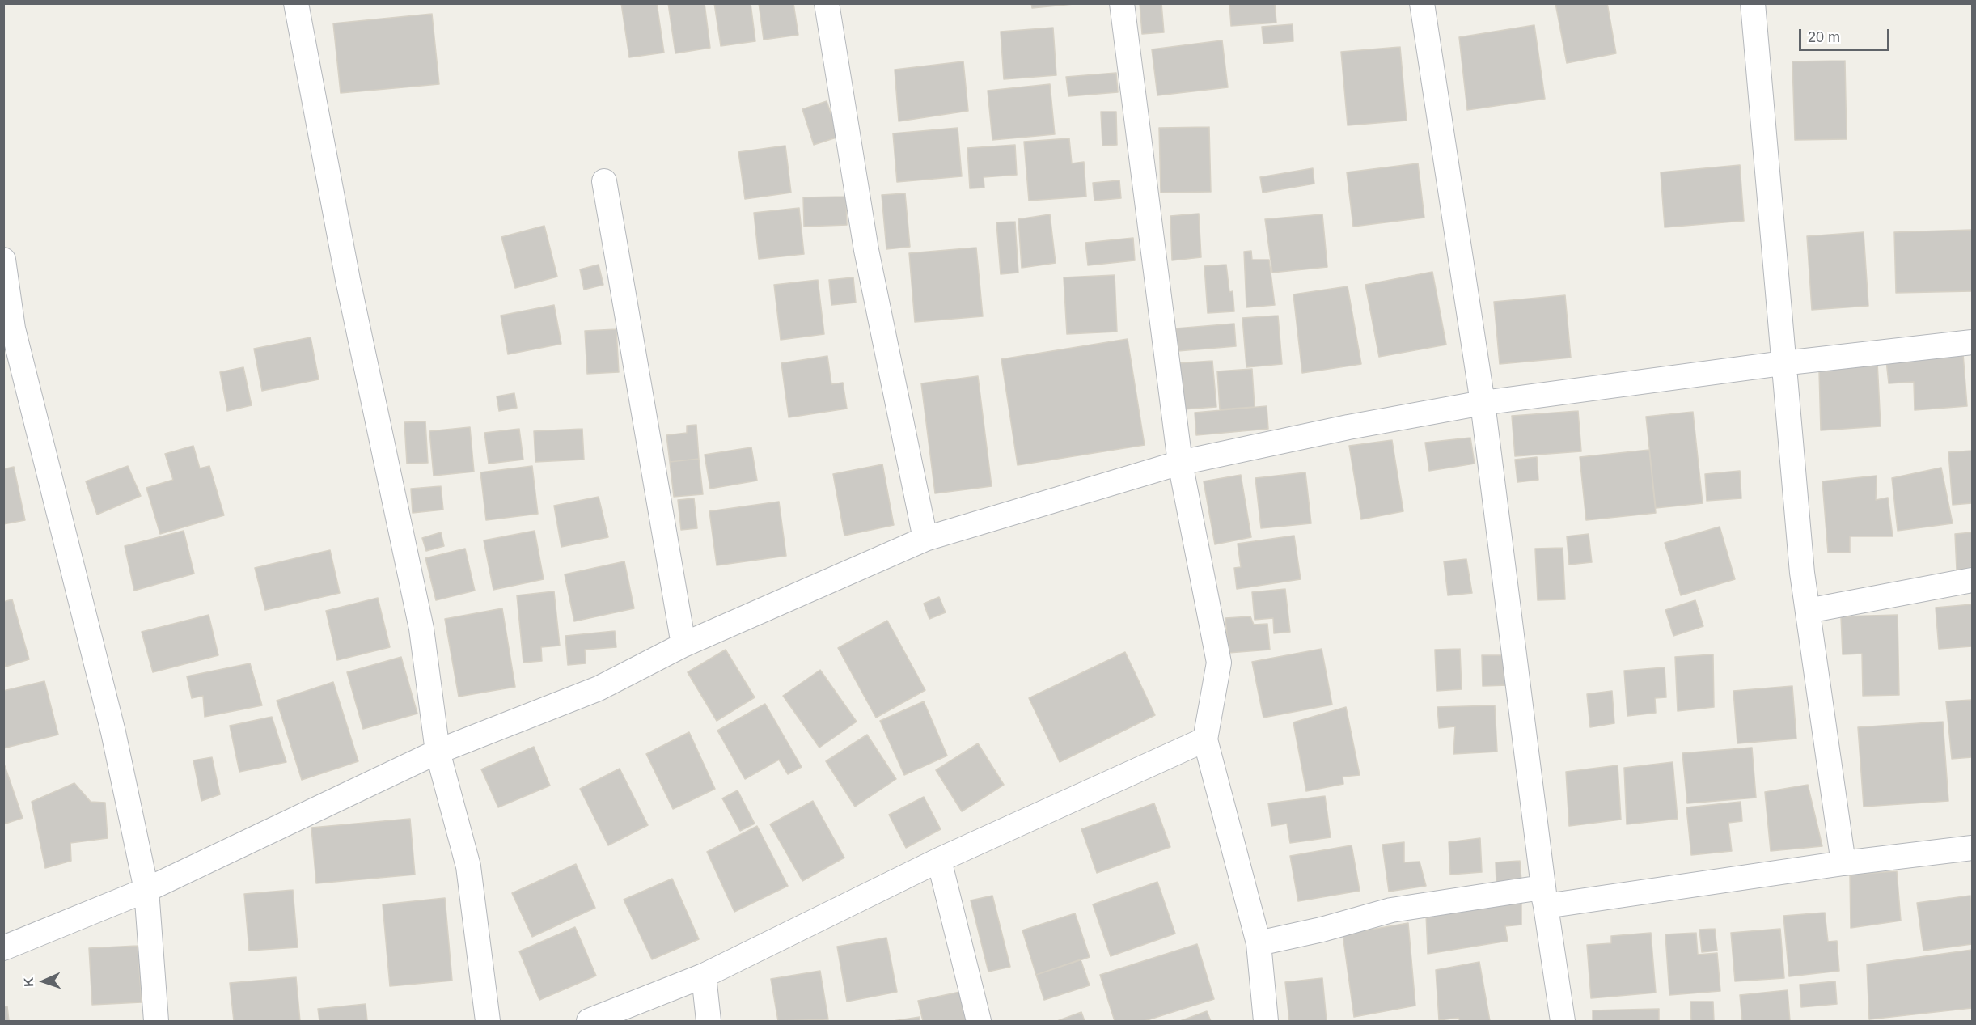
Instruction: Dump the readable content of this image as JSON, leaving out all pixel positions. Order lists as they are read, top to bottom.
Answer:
{
  "scale_bar": "20 m",
  "north": "left"
}
